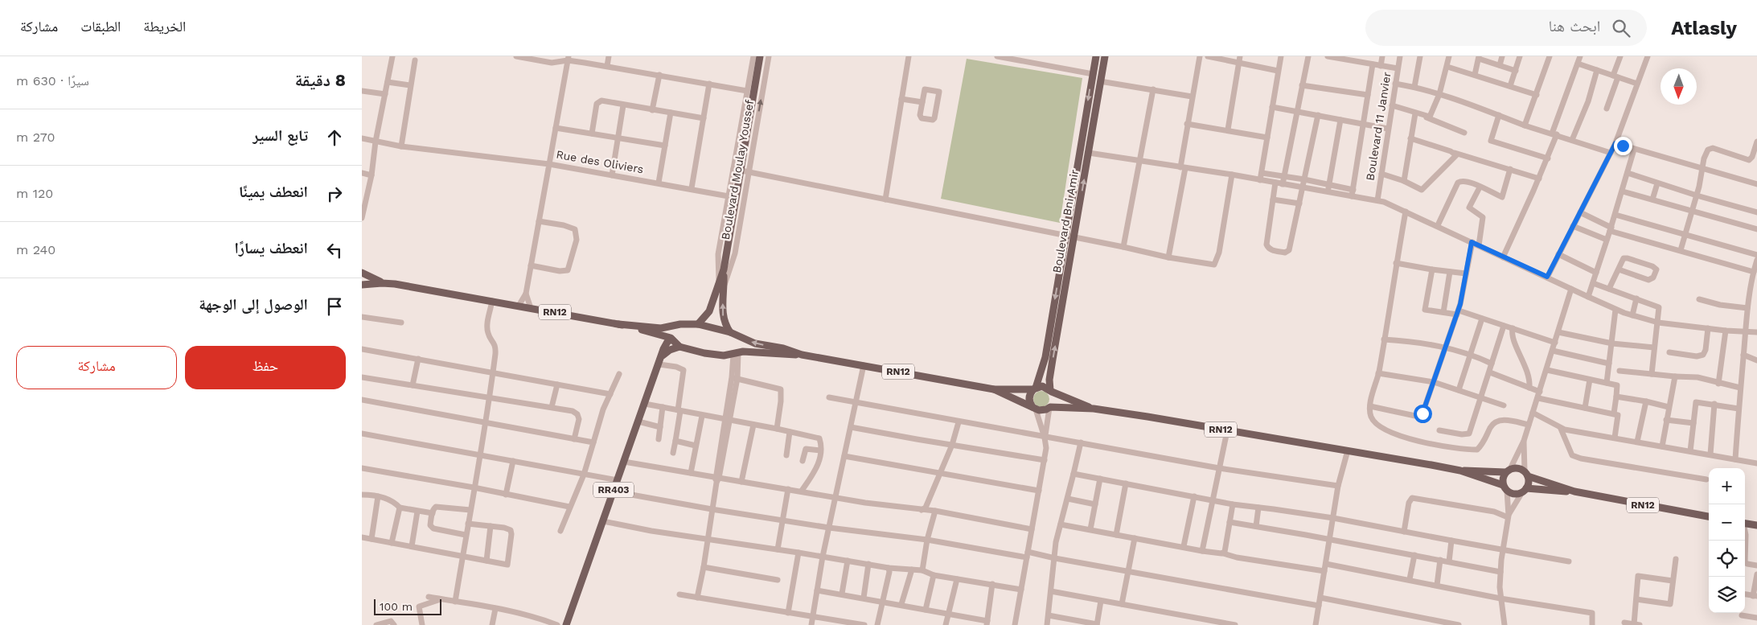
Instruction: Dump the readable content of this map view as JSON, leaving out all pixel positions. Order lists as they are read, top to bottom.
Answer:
{
  "streets": {
    "main road": [
      "Boulevard Moulay Youssef",
      "Boulevard Bni Amir",
      "RN12",
      "RR403"
    ],
    "street": ["Boulevard 11 Janvier", "Rue des Oliviers"]
  },
  "crossings": [
    ["Rue des Oliviers", "Boulevard Moulay Youssef"],
    ["Boulevard Bni Amir", "RN12"],
    ["RN12", "RR403"]
  ],
  "scale_bar": "100 m",
  "north": "bottom",
  "page": {
    "header": "Atlasly",
    "search": "ابحث هنا",
    "nav": ["الخريطة", "الطبقات", "مشاركة"],
    "heading": ["8 دقيقة", "سيرًا · 630 m"],
    "list": [
      ["تابع السير", "270 m"],
      ["انعطف يمينًا", "120 m"],
      ["انعطف يسارًا", "240 m"],
      "الوصول إلى الوجهة"
    ],
    "buttons": ["حفظ", "مشاركة"],
    "map_buttons": ["+", "−"],
    "scale": "100 m"
  }
}
